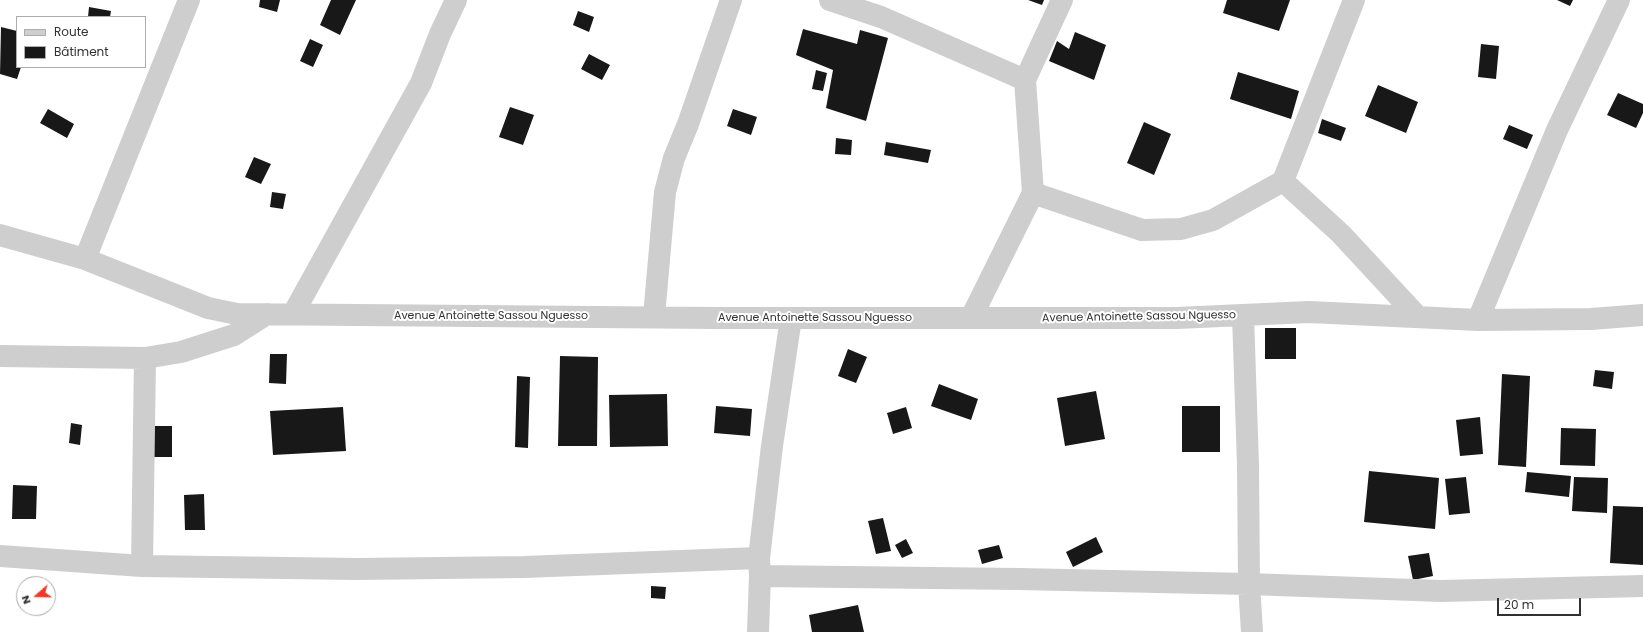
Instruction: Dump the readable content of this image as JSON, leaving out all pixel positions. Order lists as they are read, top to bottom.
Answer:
{
  "streets": {
    "street": ["Avenue Antoinette Sassou Nguesso"]
  },
  "legend": ["Route", "Bâtiment"],
  "scale_bar": "20 m",
  "north": "left"
}
